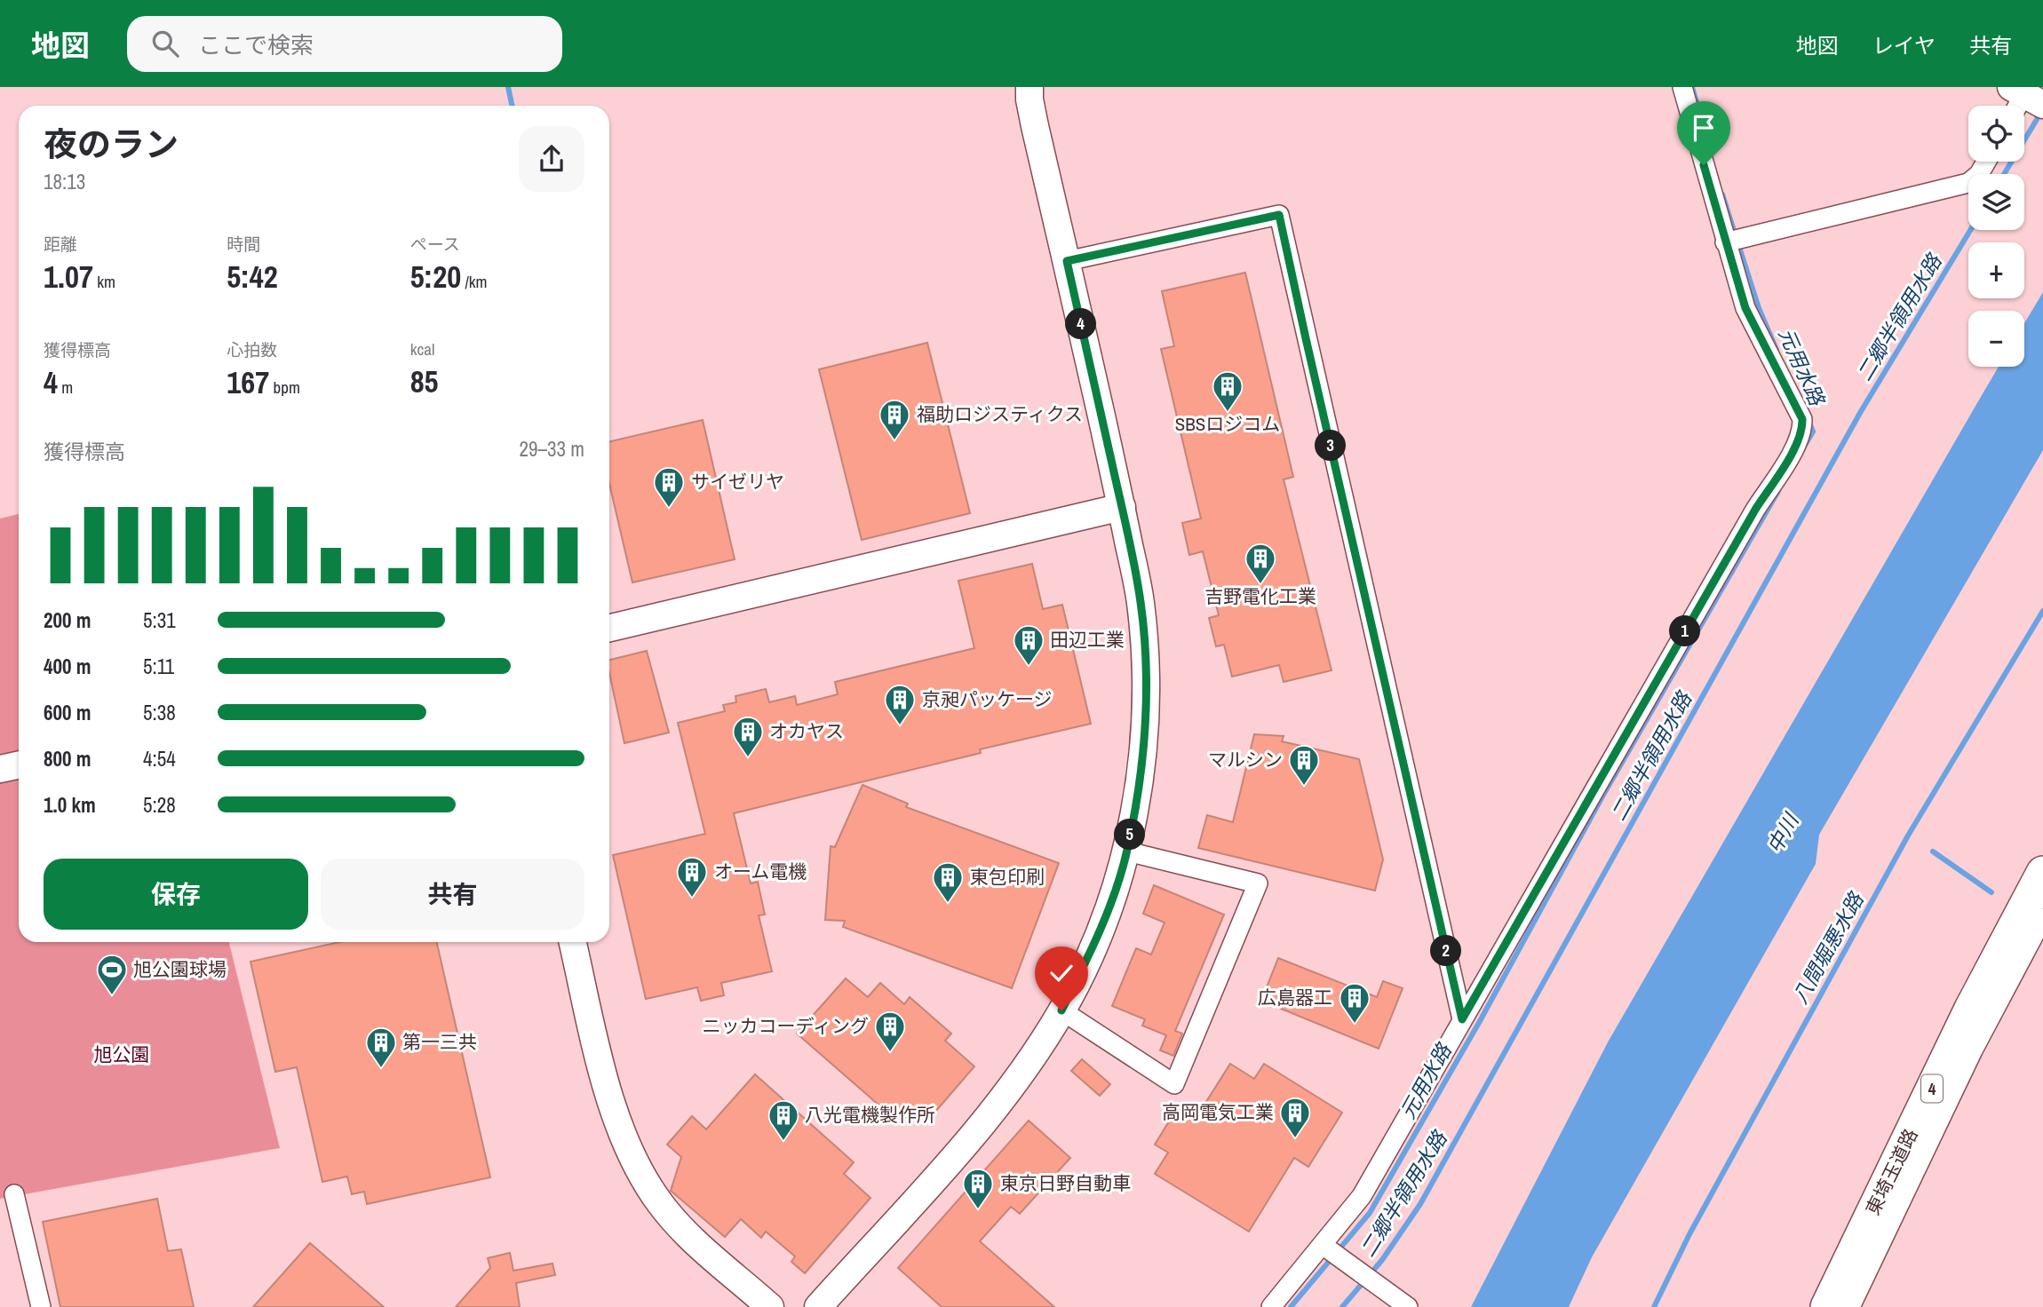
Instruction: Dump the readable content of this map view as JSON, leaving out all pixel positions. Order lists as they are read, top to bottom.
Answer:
{
  "streets": {
    "highway": ["4", "東埼玉道路"]
  },
  "water": [
    "二郷半領用水路",
    "元用水路",
    "中川",
    "八間堀悪水路"
  ],
  "parks": ["旭公園"],
  "places": {
    "building": [
      "SBSロジコム",
      "福助ロジスティクス",
      "サイゼリヤ",
      "吉野電化工業",
      "田辺工業",
      "京昶パッケージ",
      "オカヤス",
      "マルシン",
      "オーム電機",
      "東包印刷",
      "広島器工",
      "ニッカコーディング",
      "第一三共",
      "高岡電気工業",
      "八光電機製作所",
      "東京日野自動車"
    ],
    "sports": ["旭公園球場"]
  },
  "page": {
    "header": "地図",
    "search": "ここで検索",
    "nav": ["地図", "レイヤ", "共有"],
    "map_buttons": ["+", "−"],
    "heading": ["夜のラン", "18:13"],
    "stats": [
      ["距離", "1.07 km"],
      ["時間", "5:42"],
      ["ペース", "5:20 /km"],
      ["獲得標高", "4 m"],
      ["心拍数", "167 bpm"],
      ["kcal", "85"]
    ],
    "pins": [
      "4",
      "3",
      "1",
      "5",
      "2"
    ],
    "chart": ["獲得標高", "29–33 m"],
    "list": [
      {
        "name": "200 m",
        "note": "5:31"
      },
      {
        "name": "400 m",
        "note": "5:11"
      },
      {
        "name": "600 m",
        "note": "5:38"
      },
      {
        "name": "800 m",
        "note": "4:54"
      },
      {
        "name": "1.0 km",
        "note": "5:28"
      }
    ],
    "buttons": ["保存", "共有"]
  }
}
